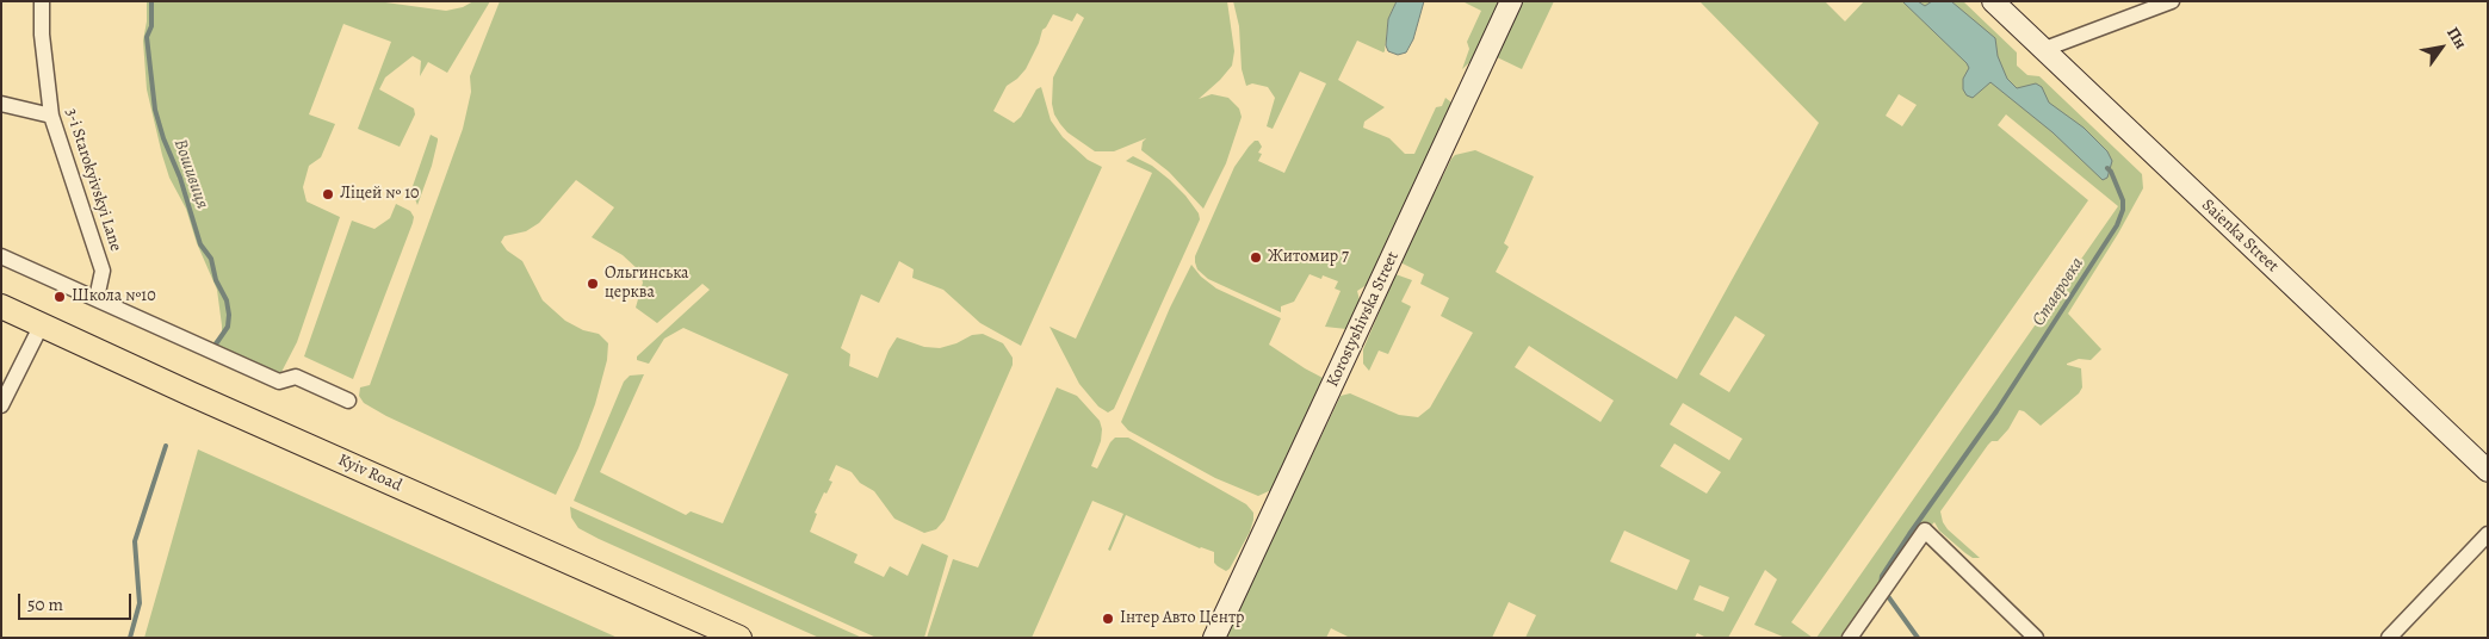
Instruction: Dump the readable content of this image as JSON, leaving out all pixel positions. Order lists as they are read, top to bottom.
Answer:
{
  "streets": {
    "main road": ["Kyiv Road"],
    "street": ["3-i Starokyivskyi Lane", "Saienka Street", "Korostyshivska Street"]
  },
  "water": ["Вошивиця", "Ставровка"],
  "places": [
    "Ліцей № 10",
    "Житомир 7",
    "Ольгинська церква",
    "Школа №10",
    "Інтер Авто Центр"
  ],
  "scale_bar": "50 m",
  "north": "top right"
}
